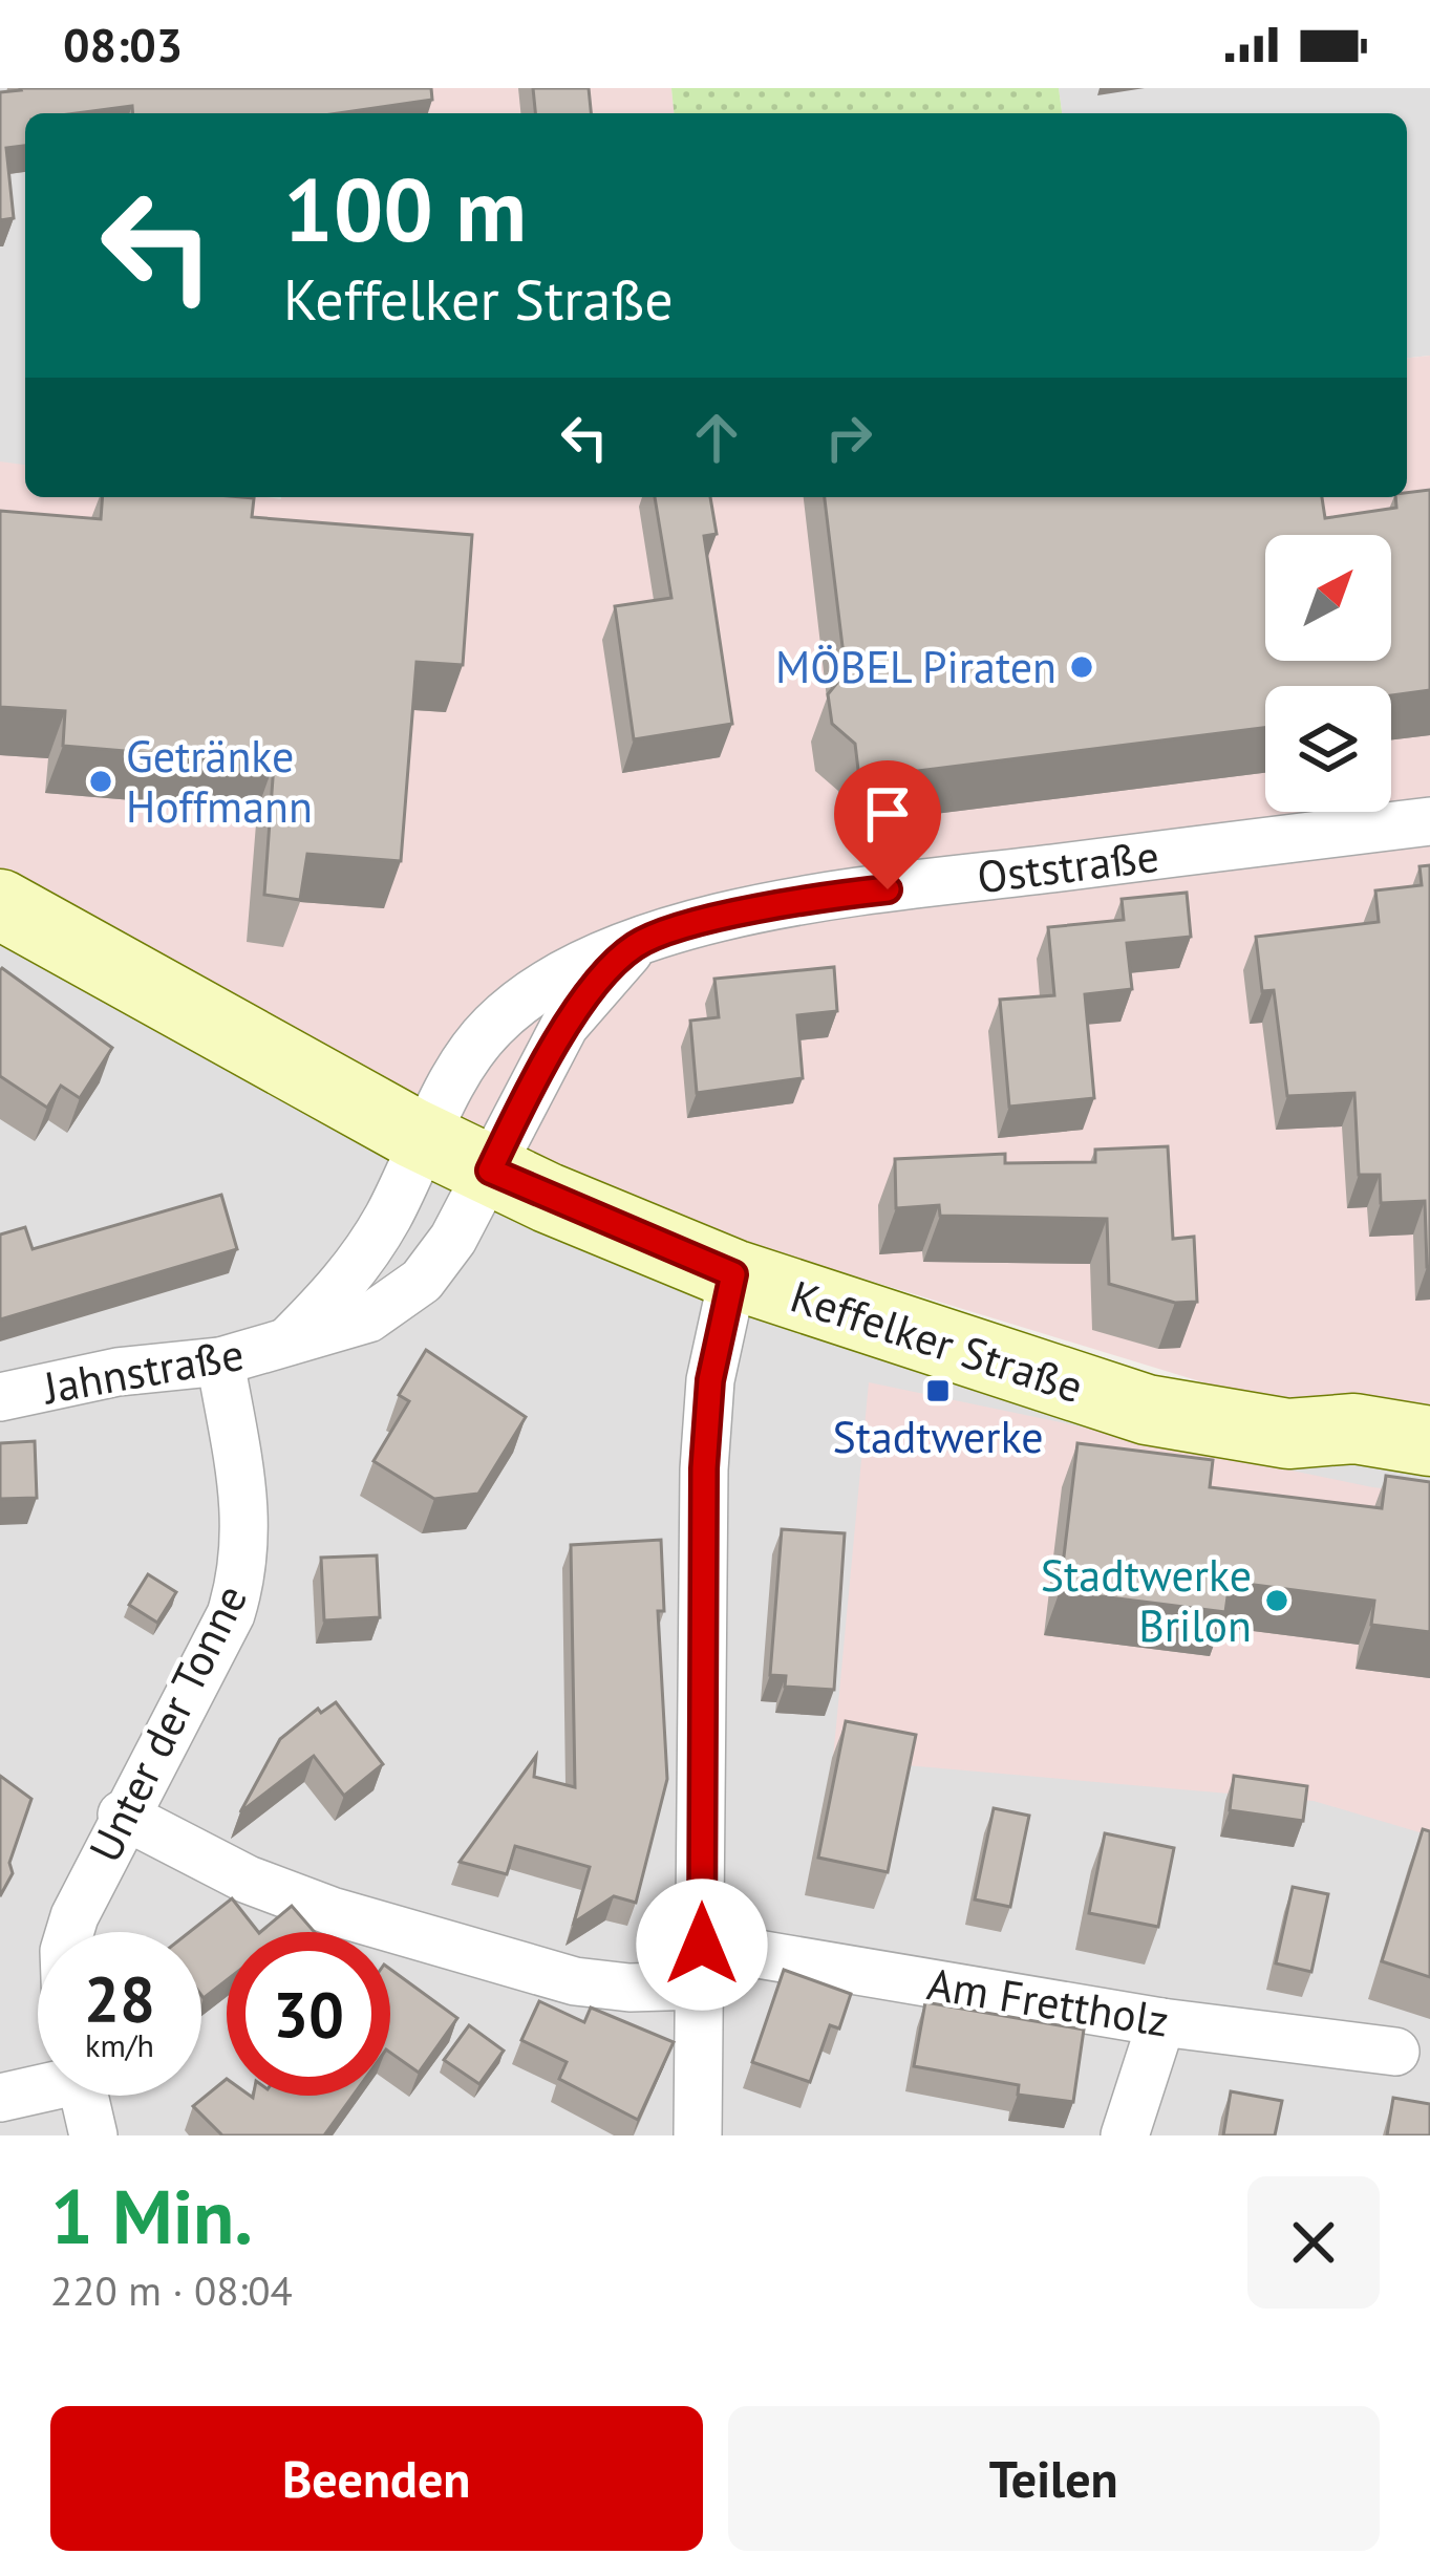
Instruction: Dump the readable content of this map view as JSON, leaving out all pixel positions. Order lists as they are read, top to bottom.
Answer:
{
  "streets": {
    "street": [
      "Oststraße",
      "Keffelker Straße",
      "Jahnstraße",
      "Unter der Tonne",
      "Am Frettholz"
    ]
  },
  "crossings": [
    ["Oststraße", "Keffelker Straße"],
    ["Oststraße", "Jahnstraße"],
    ["Keffelker Straße", "Jahnstraße"],
    ["Jahnstraße", "Unter der Tonne"],
    ["Unter der Tonne", "Am Frettholz"]
  ],
  "places": {
    "other": ["MÖBEL Piraten", "Getränke Hoffmann", "Stadtwerke Brilon"],
    "transit": ["Stadtwerke"]
  },
  "north": "top right",
  "page": {
    "status": "08:03",
    "turn": ["100 m", "Keffelker Straße"],
    "speed": "28 km/h",
    "limit": "30",
    "heading": ["1 Min.", "220 m · 08:04"],
    "buttons": ["Beenden", "Teilen"]
  }
}
